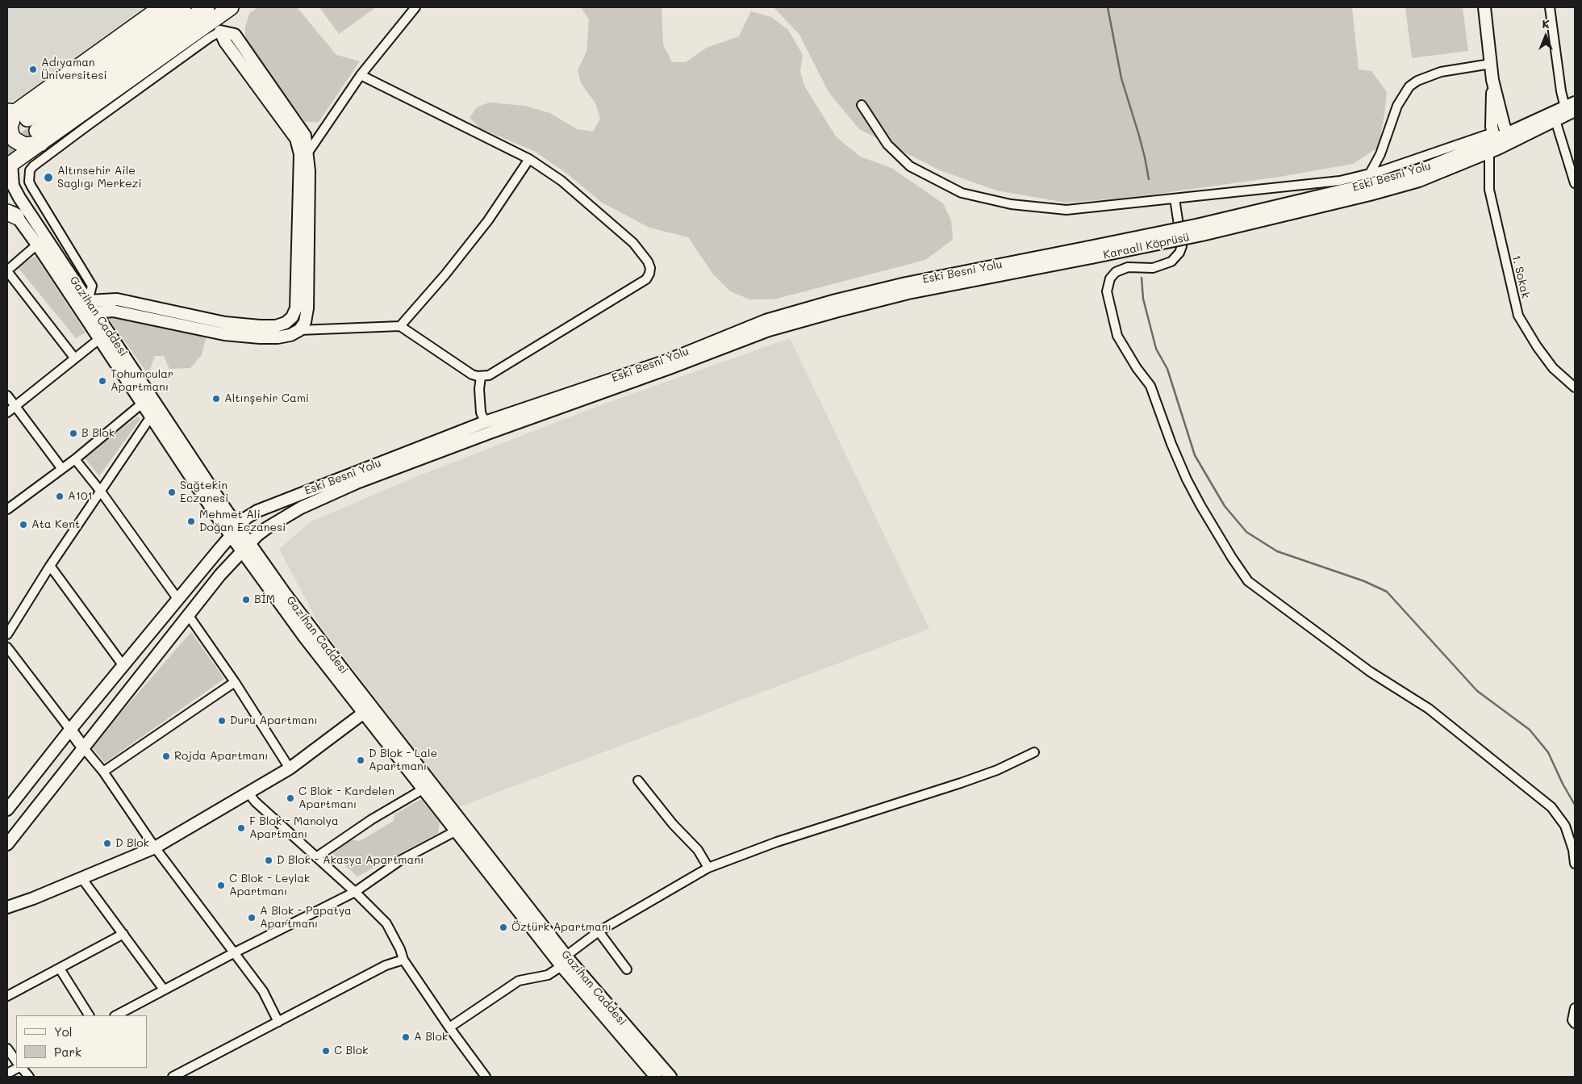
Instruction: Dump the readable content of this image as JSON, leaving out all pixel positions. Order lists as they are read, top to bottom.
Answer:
{
  "streets": {
    "main road": ["Eski Besni Yolu", "Karaali Köprüsü", "Gazihan Caddesi"],
    "street": ["1. Sokak"]
  },
  "crossings": [
    ["Eski Besni Yolu", "Karaali Köprüsü"],
    ["Eski Besni Yolu", "1. Sokak"],
    ["Eski Besni Yolu", "Gazihan Caddesi"]
  ],
  "places": [
    "Adıyaman Üniversitesi",
    "Altınsehir Aile Saglıgı Merkezi",
    "Tohumcular Apartmanı",
    "Altınşehir Cami",
    "B Blok",
    "Sağtekin Eczanesi",
    "A101",
    "Mehmet Ali Doğan Eczanesi",
    "Ata Kent",
    "BİM",
    "Duru Apartmanı",
    "Rojda Apartmanı",
    "D Blok - Lale Apartmanı",
    "C Blok - Kardelen Apartmanı",
    "F Blok - Manolya Apartmanı",
    "D Blok",
    "D Blok - Akasya Apartmanı",
    "C Blok - Leylak Apartmanı",
    "A Blok - Papatya Apartmanı",
    "Öztürk Apartmanı",
    "A Blok",
    "C Blok"
  ],
  "legend": ["Yol", "Park"],
  "north": "top"
}
